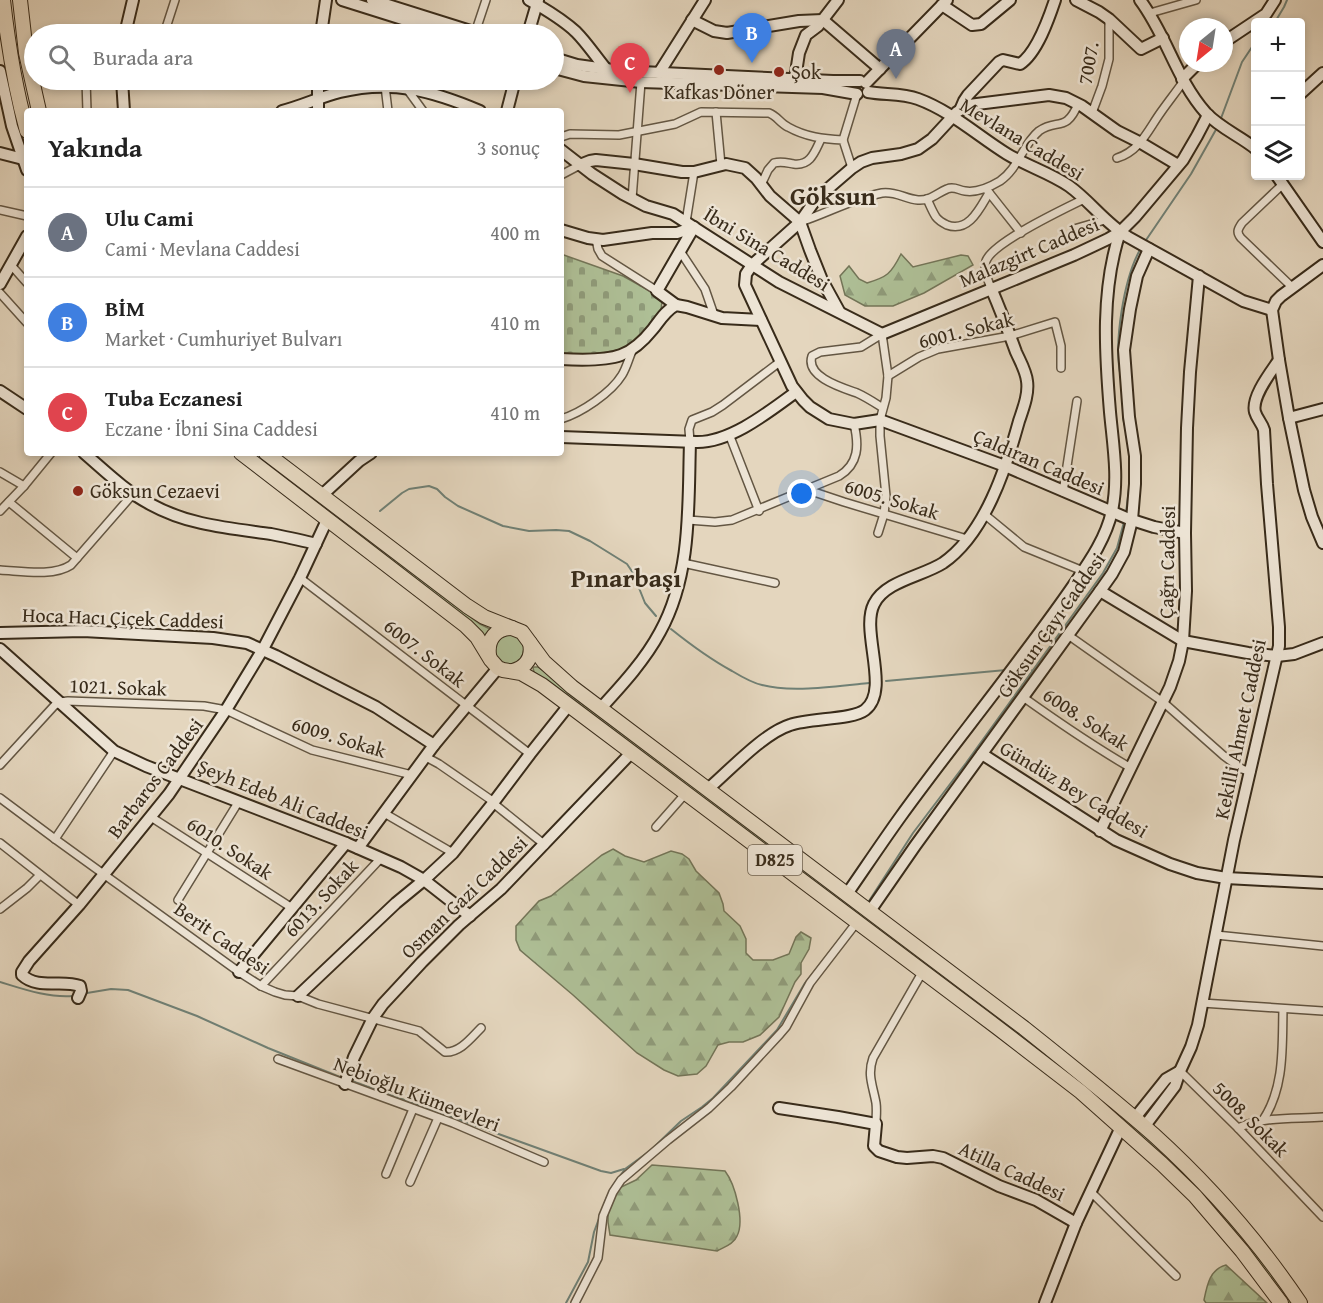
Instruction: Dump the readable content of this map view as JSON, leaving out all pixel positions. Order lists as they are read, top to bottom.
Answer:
{
  "streets": {
    "highway": ["D825"],
    "street": [
      "7007.",
      "Mevlana Caddesi",
      "İbni Sina Caddesi",
      "Malazgirt Caddesi",
      "6001. Sokak",
      "Çaldıran Caddesi",
      "6005. Sokak",
      "Çağrı Caddesi",
      "Hoca Hacı Çiçek Caddesi",
      "Göksun Çayı Caddesi",
      "6007. Sokak",
      "1021. Sokak",
      "6008. Sokak",
      "Kekilli Ahmet Caddesi",
      "6009. Sokak",
      "Barbaros Caddesi",
      "Gündüz Bey Caddesi",
      "Şeyh Edeb Ali Caddesi",
      "6010. Sokak",
      "Osman Gazi Caddesi",
      "6013. Sokak",
      "Berit Caddesi",
      "Nebioğlu Kümeevleri",
      "5008. Sokak",
      "Atilla Caddesi"
    ]
  },
  "crossings": [
    ["Mevlana Caddesi", "Malazgirt Caddesi"],
    ["Mevlana Caddesi", "Çağrı Caddesi"],
    ["Mevlana Caddesi", "Göksun Çayı Caddesi"],
    ["İbni Sina Caddesi", "Malazgirt Caddesi"],
    ["Malazgirt Caddesi", "Göksun Çayı Caddesi"],
    ["Çaldıran Caddesi", "Çağrı Caddesi"],
    ["Çaldıran Caddesi", "Göksun Çayı Caddesi"],
    ["Çağrı Caddesi", "6008. Sokak"],
    ["Çağrı Caddesi", "Gündüz Bey Caddesi"],
    ["Hoca Hacı Çiçek Caddesi", "Barbaros Caddesi"],
    ["Göksun Çayı Caddesi", "6008. Sokak"],
    ["Göksun Çayı Caddesi", "Gündüz Bey Caddesi"],
    ["Göksun Çayı Caddesi", "D825"],
    ["6007. Sokak", "Barbaros Caddesi"],
    ["1021. Sokak", "6009. Sokak"],
    ["1021. Sokak", "Barbaros Caddesi"],
    ["1021. Sokak", "Şeyh Edeb Ali Caddesi"],
    ["Kekilli Ahmet Caddesi", "Gündüz Bey Caddesi"],
    ["Kekilli Ahmet Caddesi", "D825"],
    ["Kekilli Ahmet Caddesi", "5008. Sokak"],
    ["6009. Sokak", "Barbaros Caddesi"],
    ["Barbaros Caddesi", "Şeyh Edeb Ali Caddesi"],
    ["Barbaros Caddesi", "6010. Sokak"],
    ["Barbaros Caddesi", "Berit Caddesi"],
    ["Şeyh Edeb Ali Caddesi", "Osman Gazi Caddesi"],
    ["Şeyh Edeb Ali Caddesi", "6013. Sokak"],
    ["D825", "Osman Gazi Caddesi"],
    ["Osman Gazi Caddesi", "Berit Caddesi"],
    ["Osman Gazi Caddesi", "Nebioğlu Kümeevleri"],
    ["6013. Sokak", "Berit Caddesi"]
  ],
  "districts": ["Göksun", "Pınarbaşı"],
  "places": ["Kafkas Döner", "Şok", "Göksun Cezaevi"],
  "north": "bottom left",
  "page": {
    "pins": ["B", "A", "C"],
    "map_buttons": ["+", "−"],
    "search": "Burada ara",
    "heading": ["Yakında", "3 sonuç"],
    "list": [
      {
        "mark": "A",
        "name": "Ulu Cami",
        "note": "Cami · Mevlana Caddesi",
        "value": "400 m"
      },
      {
        "mark": "B",
        "name": "BİM",
        "note": "Market · Cumhuriyet Bulvarı",
        "value": "410 m"
      },
      {
        "mark": "C",
        "name": "Tuba Eczanesi",
        "note": "Eczane · İbni Sina Caddesi",
        "value": "410 m"
      }
    ]
  }
}
